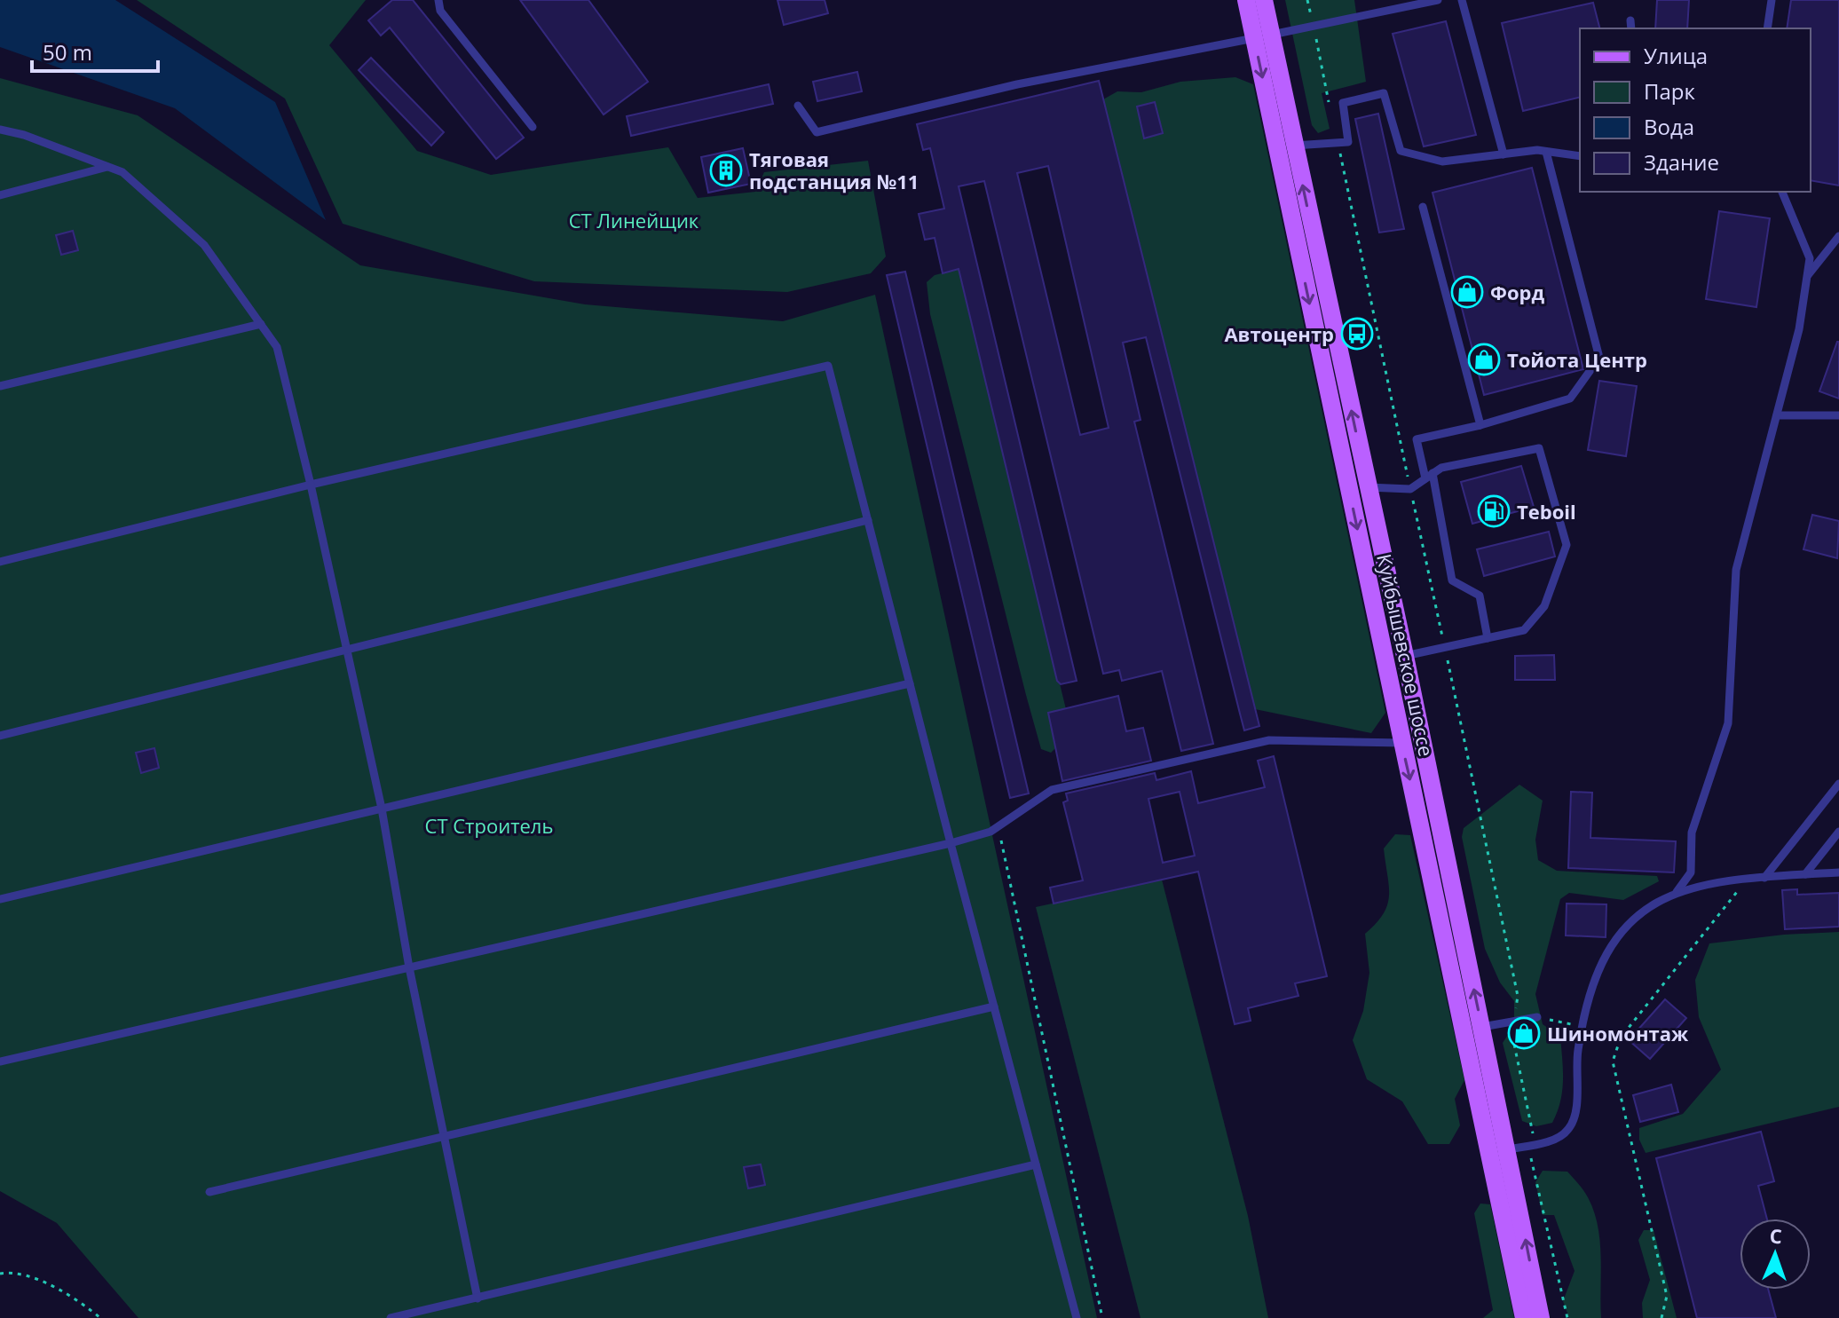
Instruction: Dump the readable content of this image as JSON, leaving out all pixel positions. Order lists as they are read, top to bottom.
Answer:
{
  "streets": {
    "main road": ["Куйбышевское шоссе"]
  },
  "parks": ["СТ Линейщик", "СТ Строитель"],
  "places": {
    "building": ["Тяговая подстанция №11"],
    "shop": ["Форд", "Тойота Центр", "Шиномонтаж"],
    "bus stop": ["Автоцентр"],
    "fuel station": ["Teboil"]
  },
  "legend": [
    "Улица",
    "Парк",
    "Вода",
    "Здание"
  ],
  "scale_bar": "50 m",
  "north": "top"
}
